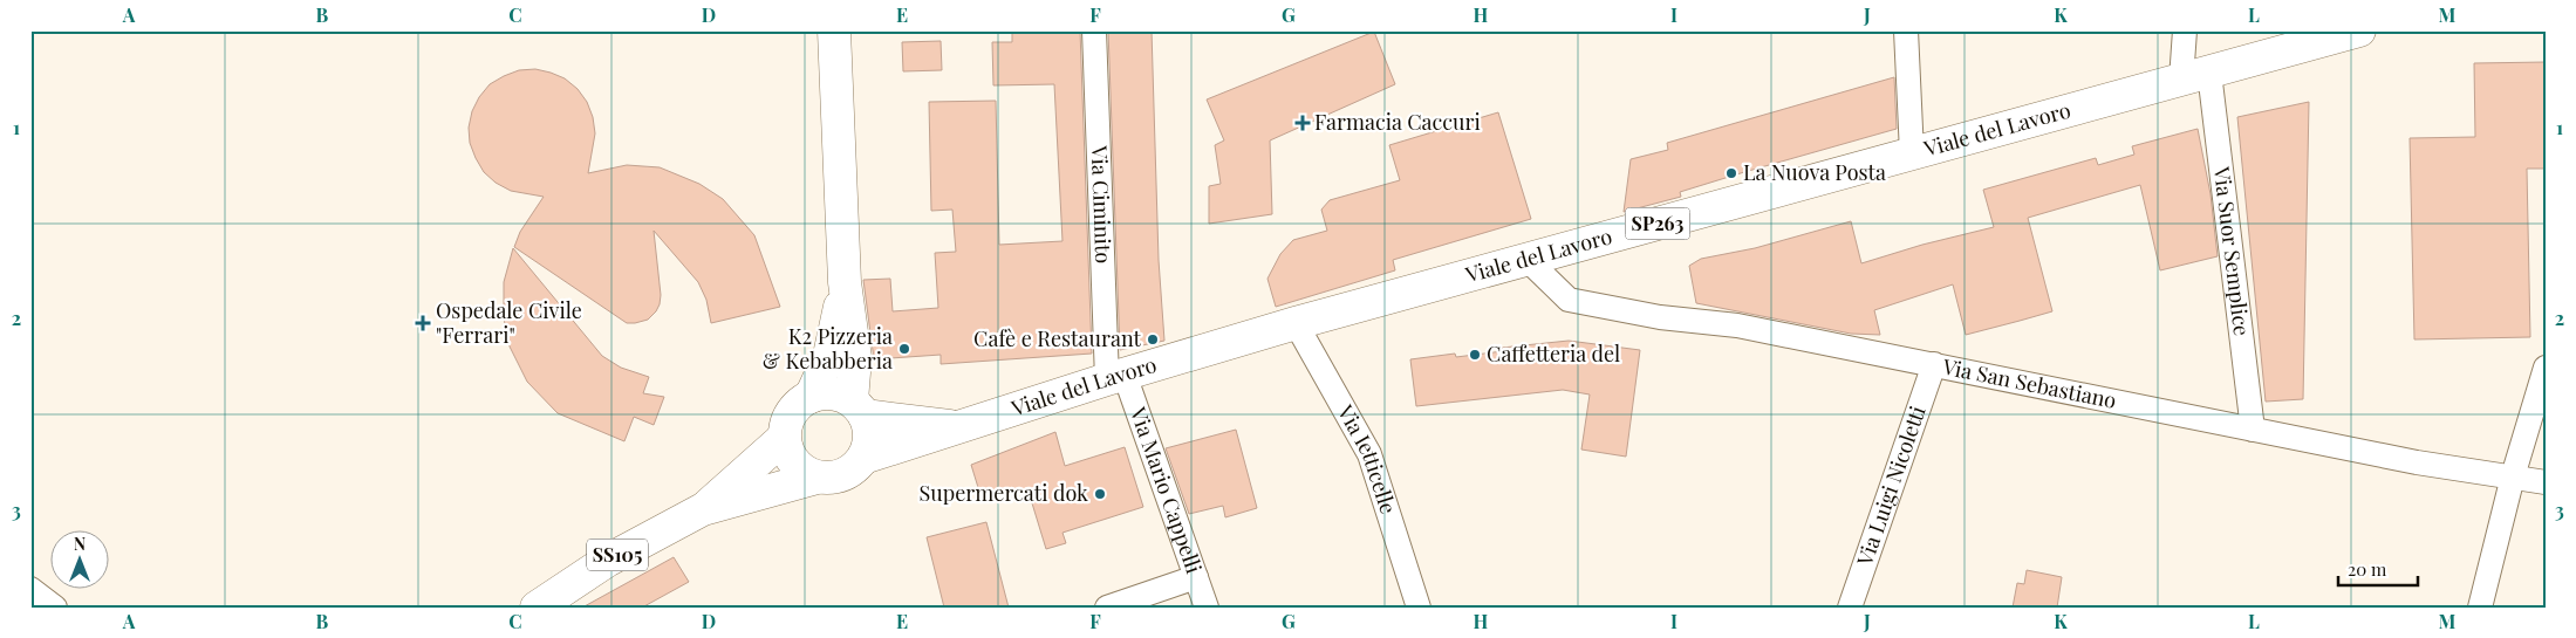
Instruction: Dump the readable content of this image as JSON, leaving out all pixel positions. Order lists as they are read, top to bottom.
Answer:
{
  "streets": {
    "main road": ["Viale del Lavoro", "SP263", "SS105"],
    "street": [
      "Via Ciminito",
      "Via Suor Semplice",
      "Via San Sebastiano",
      "Via Ietticelle",
      "Via Luigi Nicoletti",
      "Via Mario Cappelli"
    ]
  },
  "crossings": [
    ["Viale del Lavoro", "Via Ciminito"],
    ["Viale del Lavoro", "Via Suor Semplice"],
    ["Viale del Lavoro", "Via San Sebastiano"],
    ["Viale del Lavoro", "Via Ietticelle"],
    ["Viale del Lavoro", "Via Mario Cappelli"],
    ["Viale del Lavoro", "SS105"],
    ["Via Ciminito", "Via Mario Cappelli"],
    ["Via Suor Semplice", "Via San Sebastiano"],
    ["Via San Sebastiano", "Via Luigi Nicoletti"]
  ],
  "places": {
    "health": ["Farmacia Caccuri", "Ospedale Civile \"Ferrari\""],
    "other": [
      "La Nuova Posta",
      "Cafè e Restaurant",
      "K2 Pizzeria & Kebabberia",
      "Caffetteria del",
      "Supermercati dok"
    ]
  },
  "scale_bar": "20 m",
  "north": "top",
  "grid": {
    "columns": [
      "A",
      "B",
      "C",
      "D",
      "E",
      "F",
      "G",
      "H",
      "I",
      "J",
      "K",
      "L",
      "M"
    ],
    "rows": ["1", "2", "3"]
  }
}
